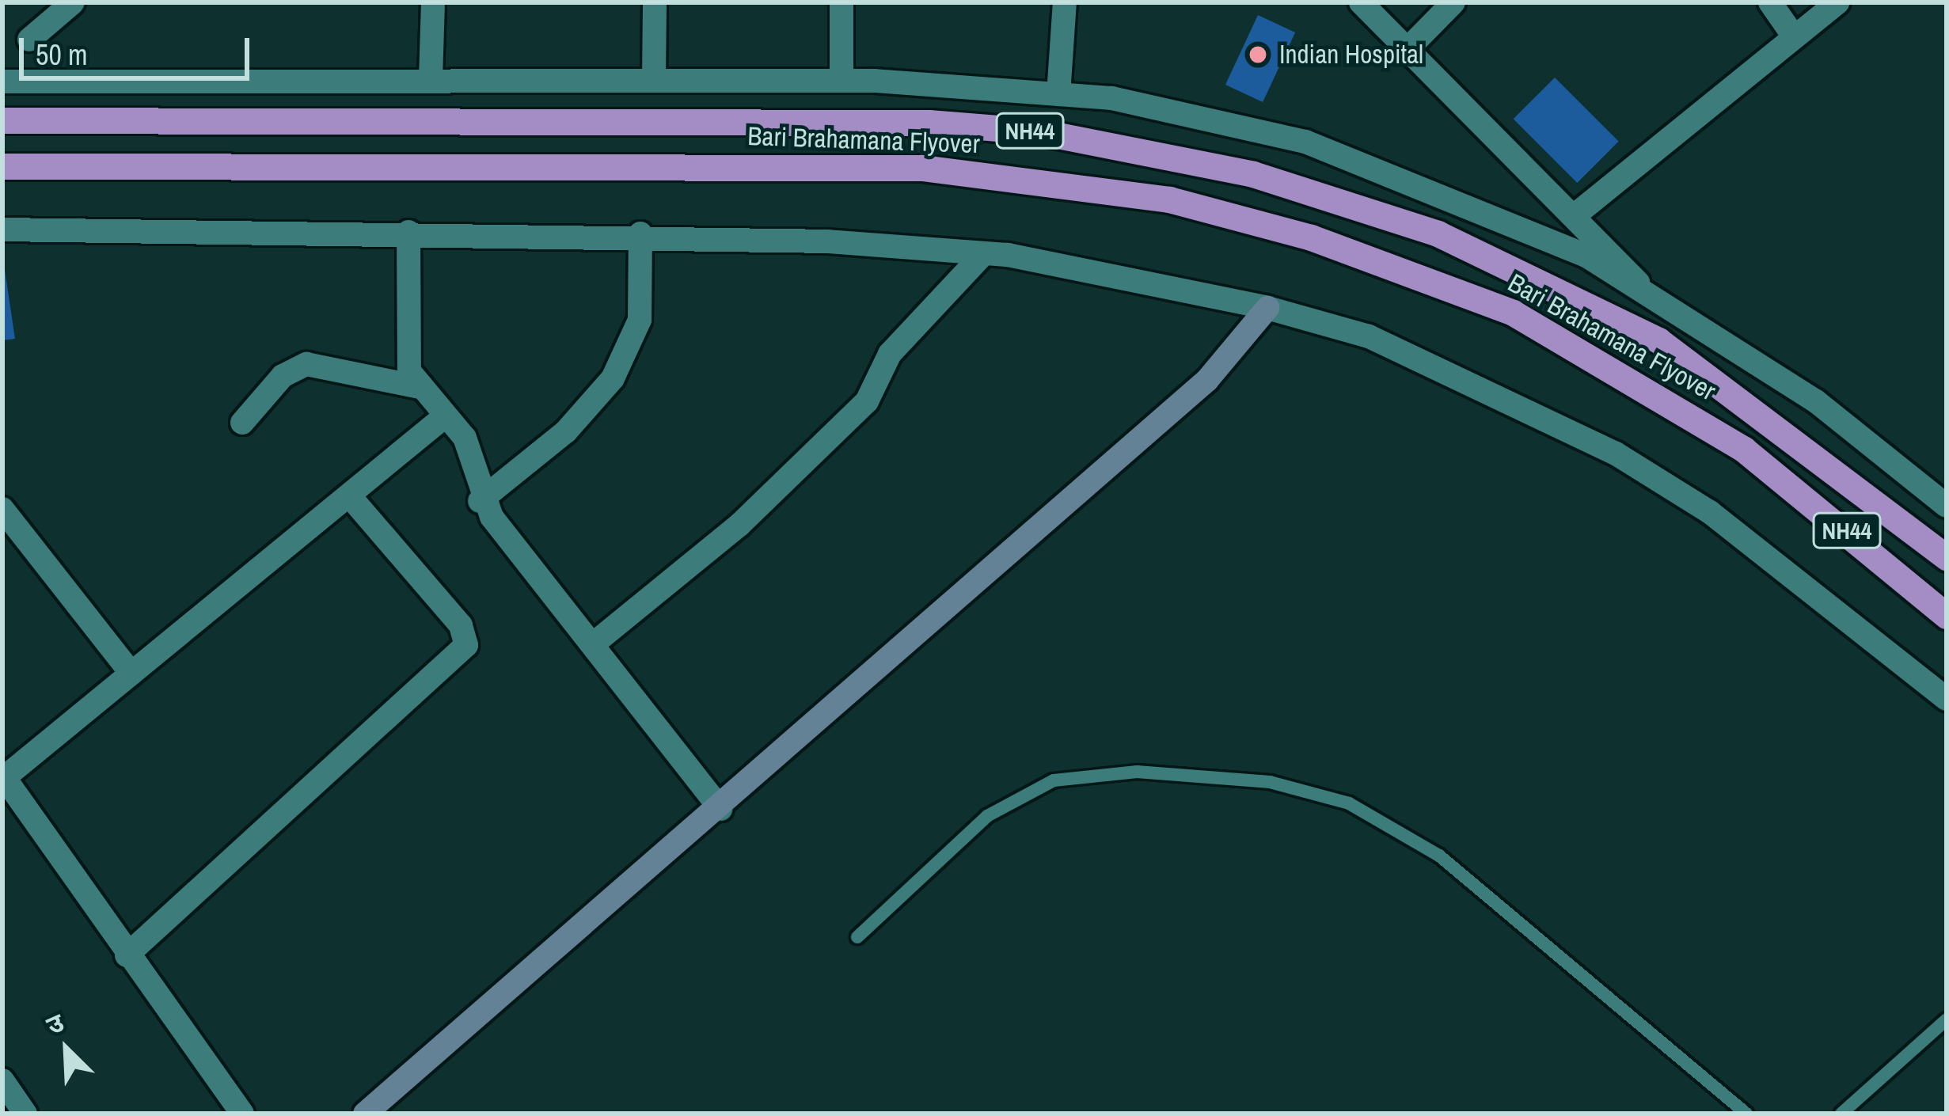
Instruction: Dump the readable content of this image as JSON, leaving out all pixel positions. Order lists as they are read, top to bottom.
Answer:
{
  "streets": {
    "highway": ["NH44", "Bari Brahamana Flyover"]
  },
  "places": ["Indian Hospital"],
  "scale_bar": "50 m",
  "north": "top left"
}
